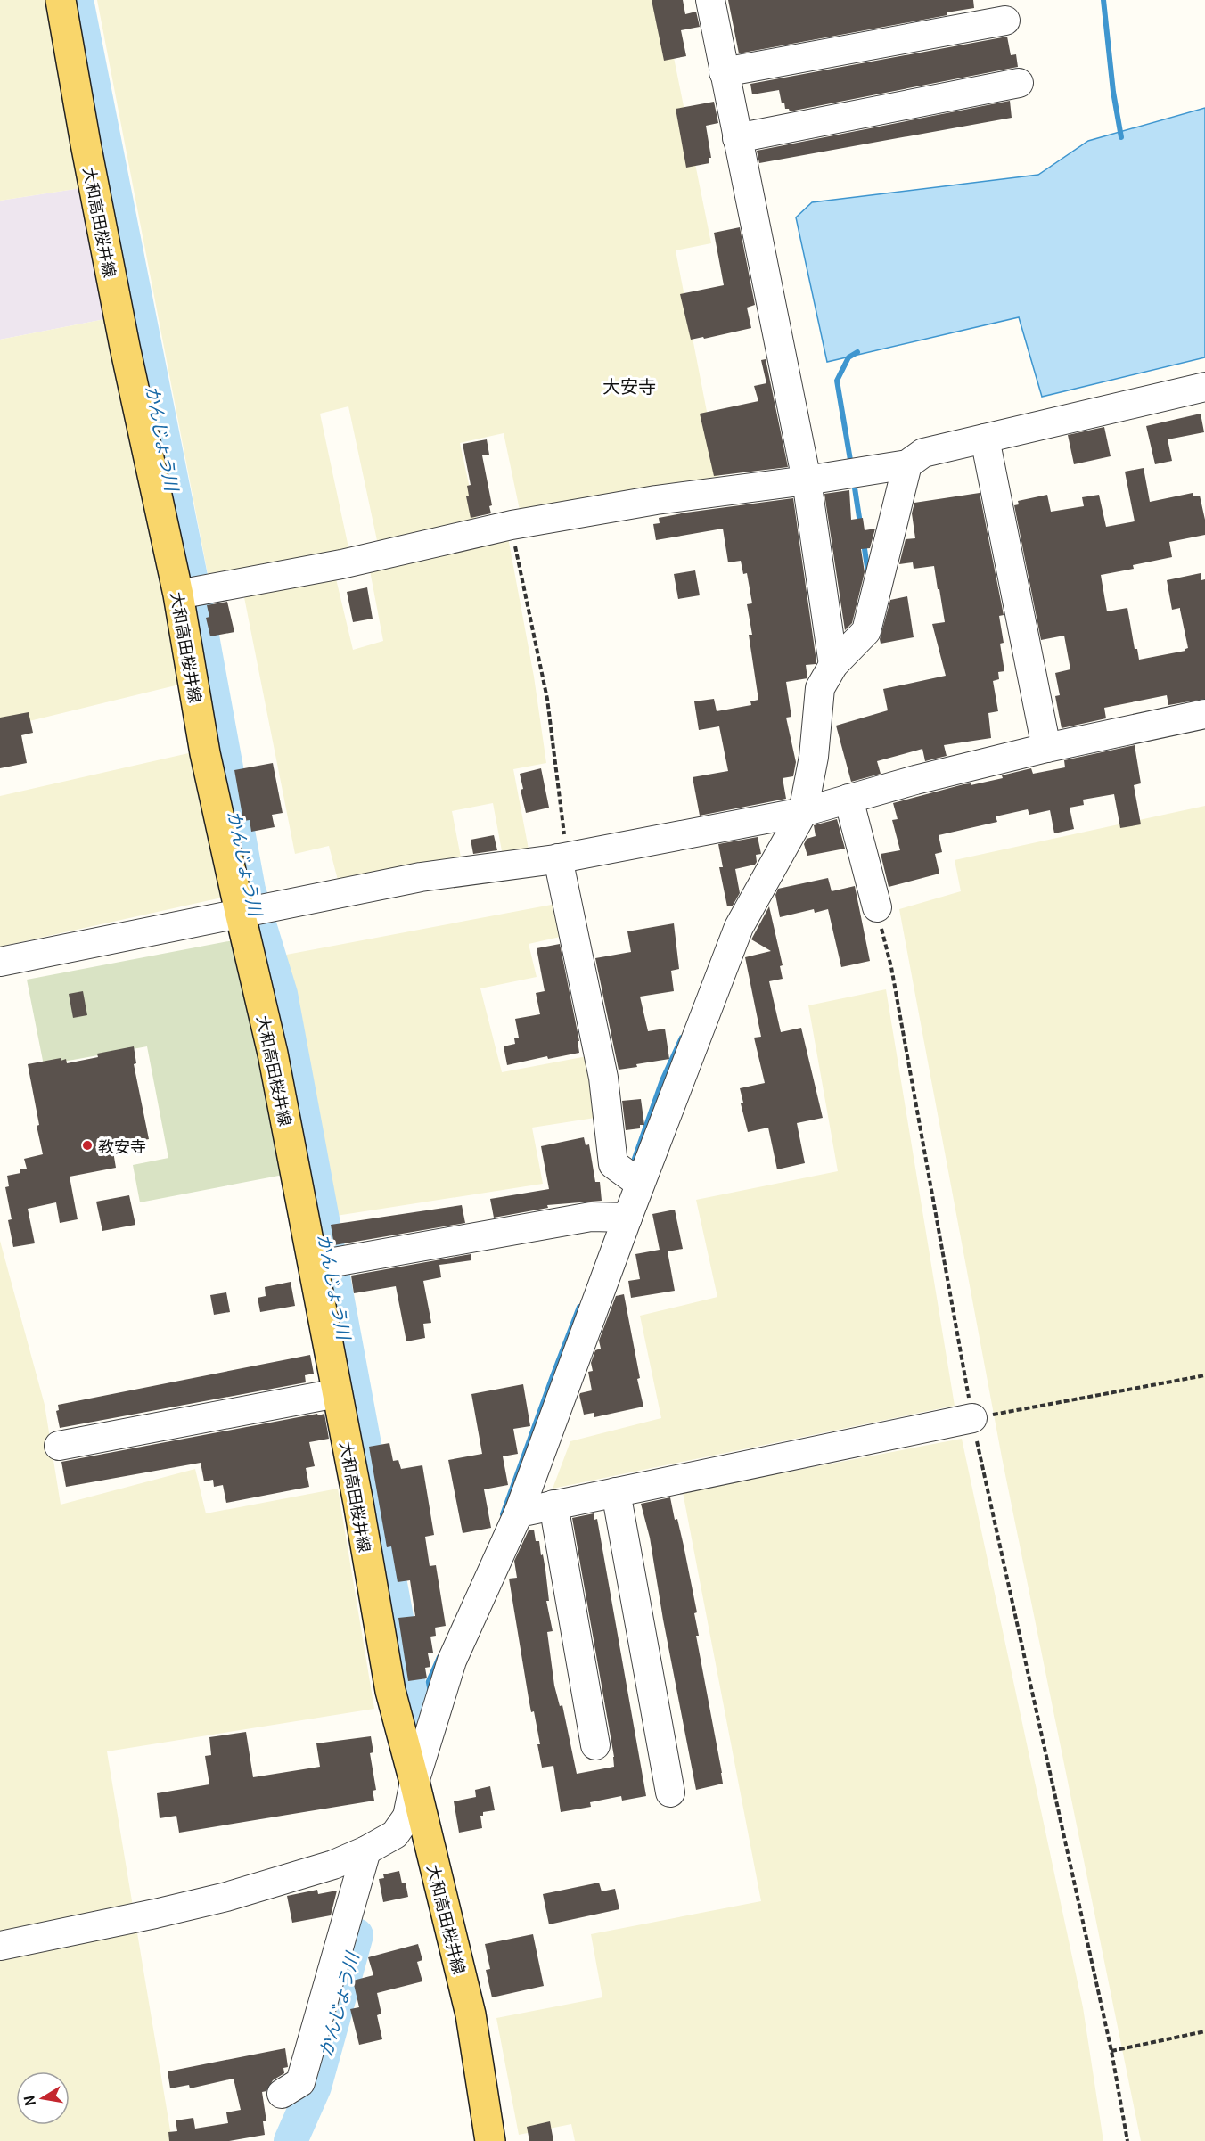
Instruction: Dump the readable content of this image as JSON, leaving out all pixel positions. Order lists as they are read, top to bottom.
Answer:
{
  "streets": {
    "main road": ["大和高田桜井線"]
  },
  "districts": ["大安寺"],
  "water": ["かんじょう川"],
  "places": ["教安寺"],
  "north": "left"
}
